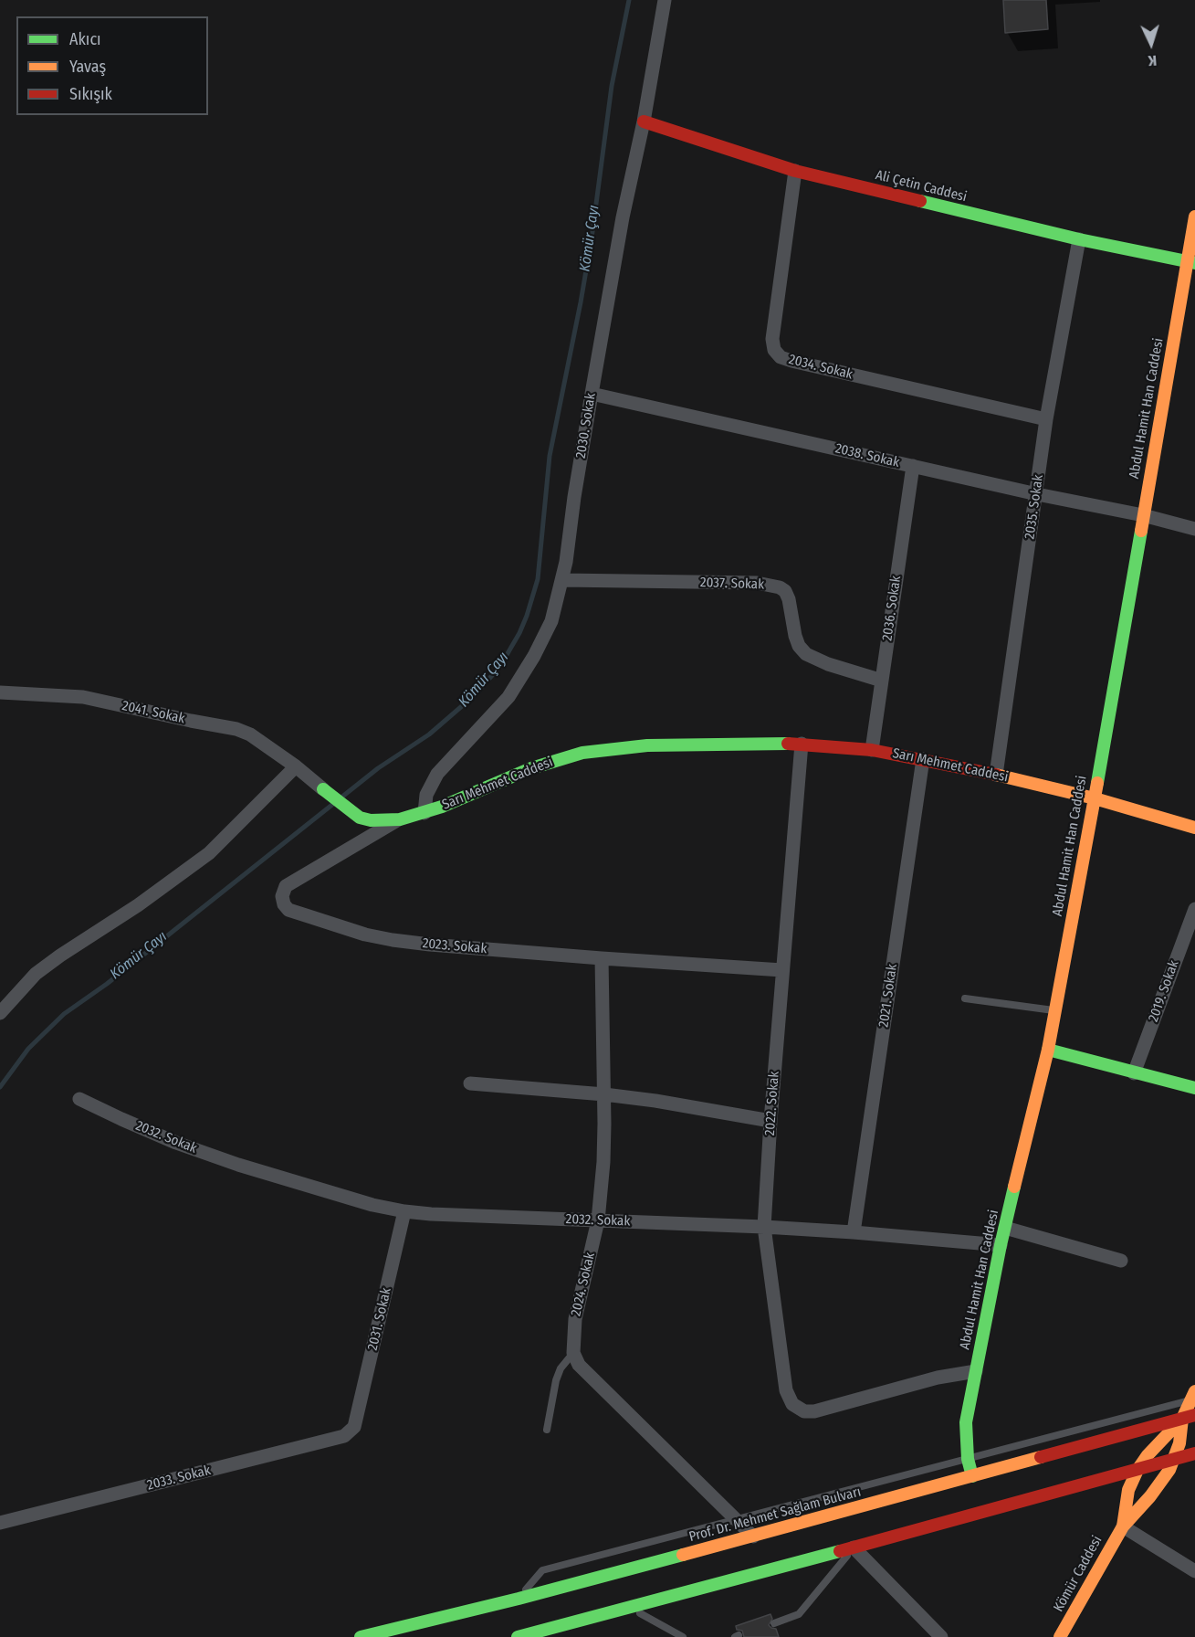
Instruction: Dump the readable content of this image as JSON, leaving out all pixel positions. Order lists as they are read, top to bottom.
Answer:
{
  "streets": {
    "main road": [
      "Ali Çetin Caddesi",
      "Abdul Hamit Han Caddesi",
      "Sarı Mehmet Caddesi",
      "Prof. Dr. Mehmet Sağlam Bulvarı",
      "Kömür Caddesi"
    ],
    "street": [
      "2034. Sokak",
      "2030. Sokak",
      "2038. Sokak",
      "2035. Sokak",
      "2037. Sokak",
      "2036. Sokak",
      "2041. Sokak",
      "2023. Sokak",
      "2019. Sokak",
      "2021. Sokak",
      "2022. Sokak",
      "2032. Sokak",
      "2024. Sokak",
      "2031. Sokak",
      "2033. Sokak"
    ]
  },
  "crossings": [
    ["Ali Çetin Caddesi", "2034. Sokak"],
    ["Ali Çetin Caddesi", "Abdul Hamit Han Caddesi"],
    ["Ali Çetin Caddesi", "2030. Sokak"],
    ["Ali Çetin Caddesi", "2035. Sokak"],
    ["2034. Sokak", "2035. Sokak"],
    ["Abdul Hamit Han Caddesi", "2038. Sokak"],
    ["Abdul Hamit Han Caddesi", "Sarı Mehmet Caddesi"],
    ["Abdul Hamit Han Caddesi", "Prof. Dr. Mehmet Sağlam Bulvarı"],
    ["2030. Sokak", "2038. Sokak"],
    ["2030. Sokak", "2037. Sokak"],
    ["2030. Sokak", "Sarı Mehmet Caddesi"],
    ["2038. Sokak", "2035. Sokak"],
    ["2038. Sokak", "2036. Sokak"],
    ["2035. Sokak", "Sarı Mehmet Caddesi"],
    ["2037. Sokak", "2036. Sokak"],
    ["2036. Sokak", "Sarı Mehmet Caddesi"],
    ["2041. Sokak", "Sarı Mehmet Caddesi"],
    ["Sarı Mehmet Caddesi", "2023. Sokak"],
    ["Sarı Mehmet Caddesi", "2021. Sokak"],
    ["Sarı Mehmet Caddesi", "2022. Sokak"],
    ["2023. Sokak", "2022. Sokak"],
    ["2023. Sokak", "2024. Sokak"],
    ["2022. Sokak", "2032. Sokak"],
    ["2032. Sokak", "2024. Sokak"],
    ["2032. Sokak", "2031. Sokak"],
    ["2031. Sokak", "2033. Sokak"]
  ],
  "water": ["Kömür Çayı"],
  "legend": ["Akıcı", "Yavaş", "Sıkışık"],
  "north": "bottom"
}
